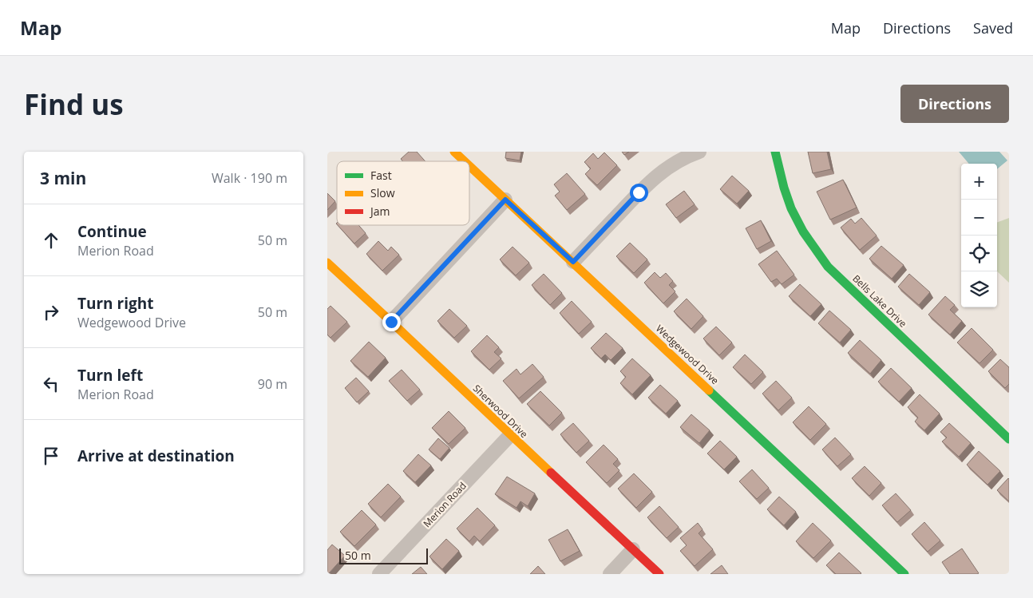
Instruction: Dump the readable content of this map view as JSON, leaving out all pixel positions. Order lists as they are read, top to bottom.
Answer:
{
  "streets": {
    "street": [
      "Bells Lake Drive",
      "Wedgewood Drive",
      "Sherwood Drive",
      "Merion Road"
    ]
  },
  "crossings": [
    ["Sherwood Drive", "Merion Road"]
  ],
  "legend": ["Fast", "Slow", "Jam"],
  "scale_bar": "50 m",
  "page": {
    "header": "Map",
    "nav": ["Map", "Directions", "Saved"],
    "buttons": "Directions",
    "title": "Find us",
    "heading": ["3 min", "Walk · 190 m"],
    "map_buttons": ["+", "−"],
    "list": [
      ["Continue", "Merion Road", "50 m"],
      ["Turn right", "Wedgewood Drive", "50 m"],
      ["Turn left", "Merion Road", "90 m"],
      "Arrive at destination"
    ],
    "scale": "50 m"
  }
}
